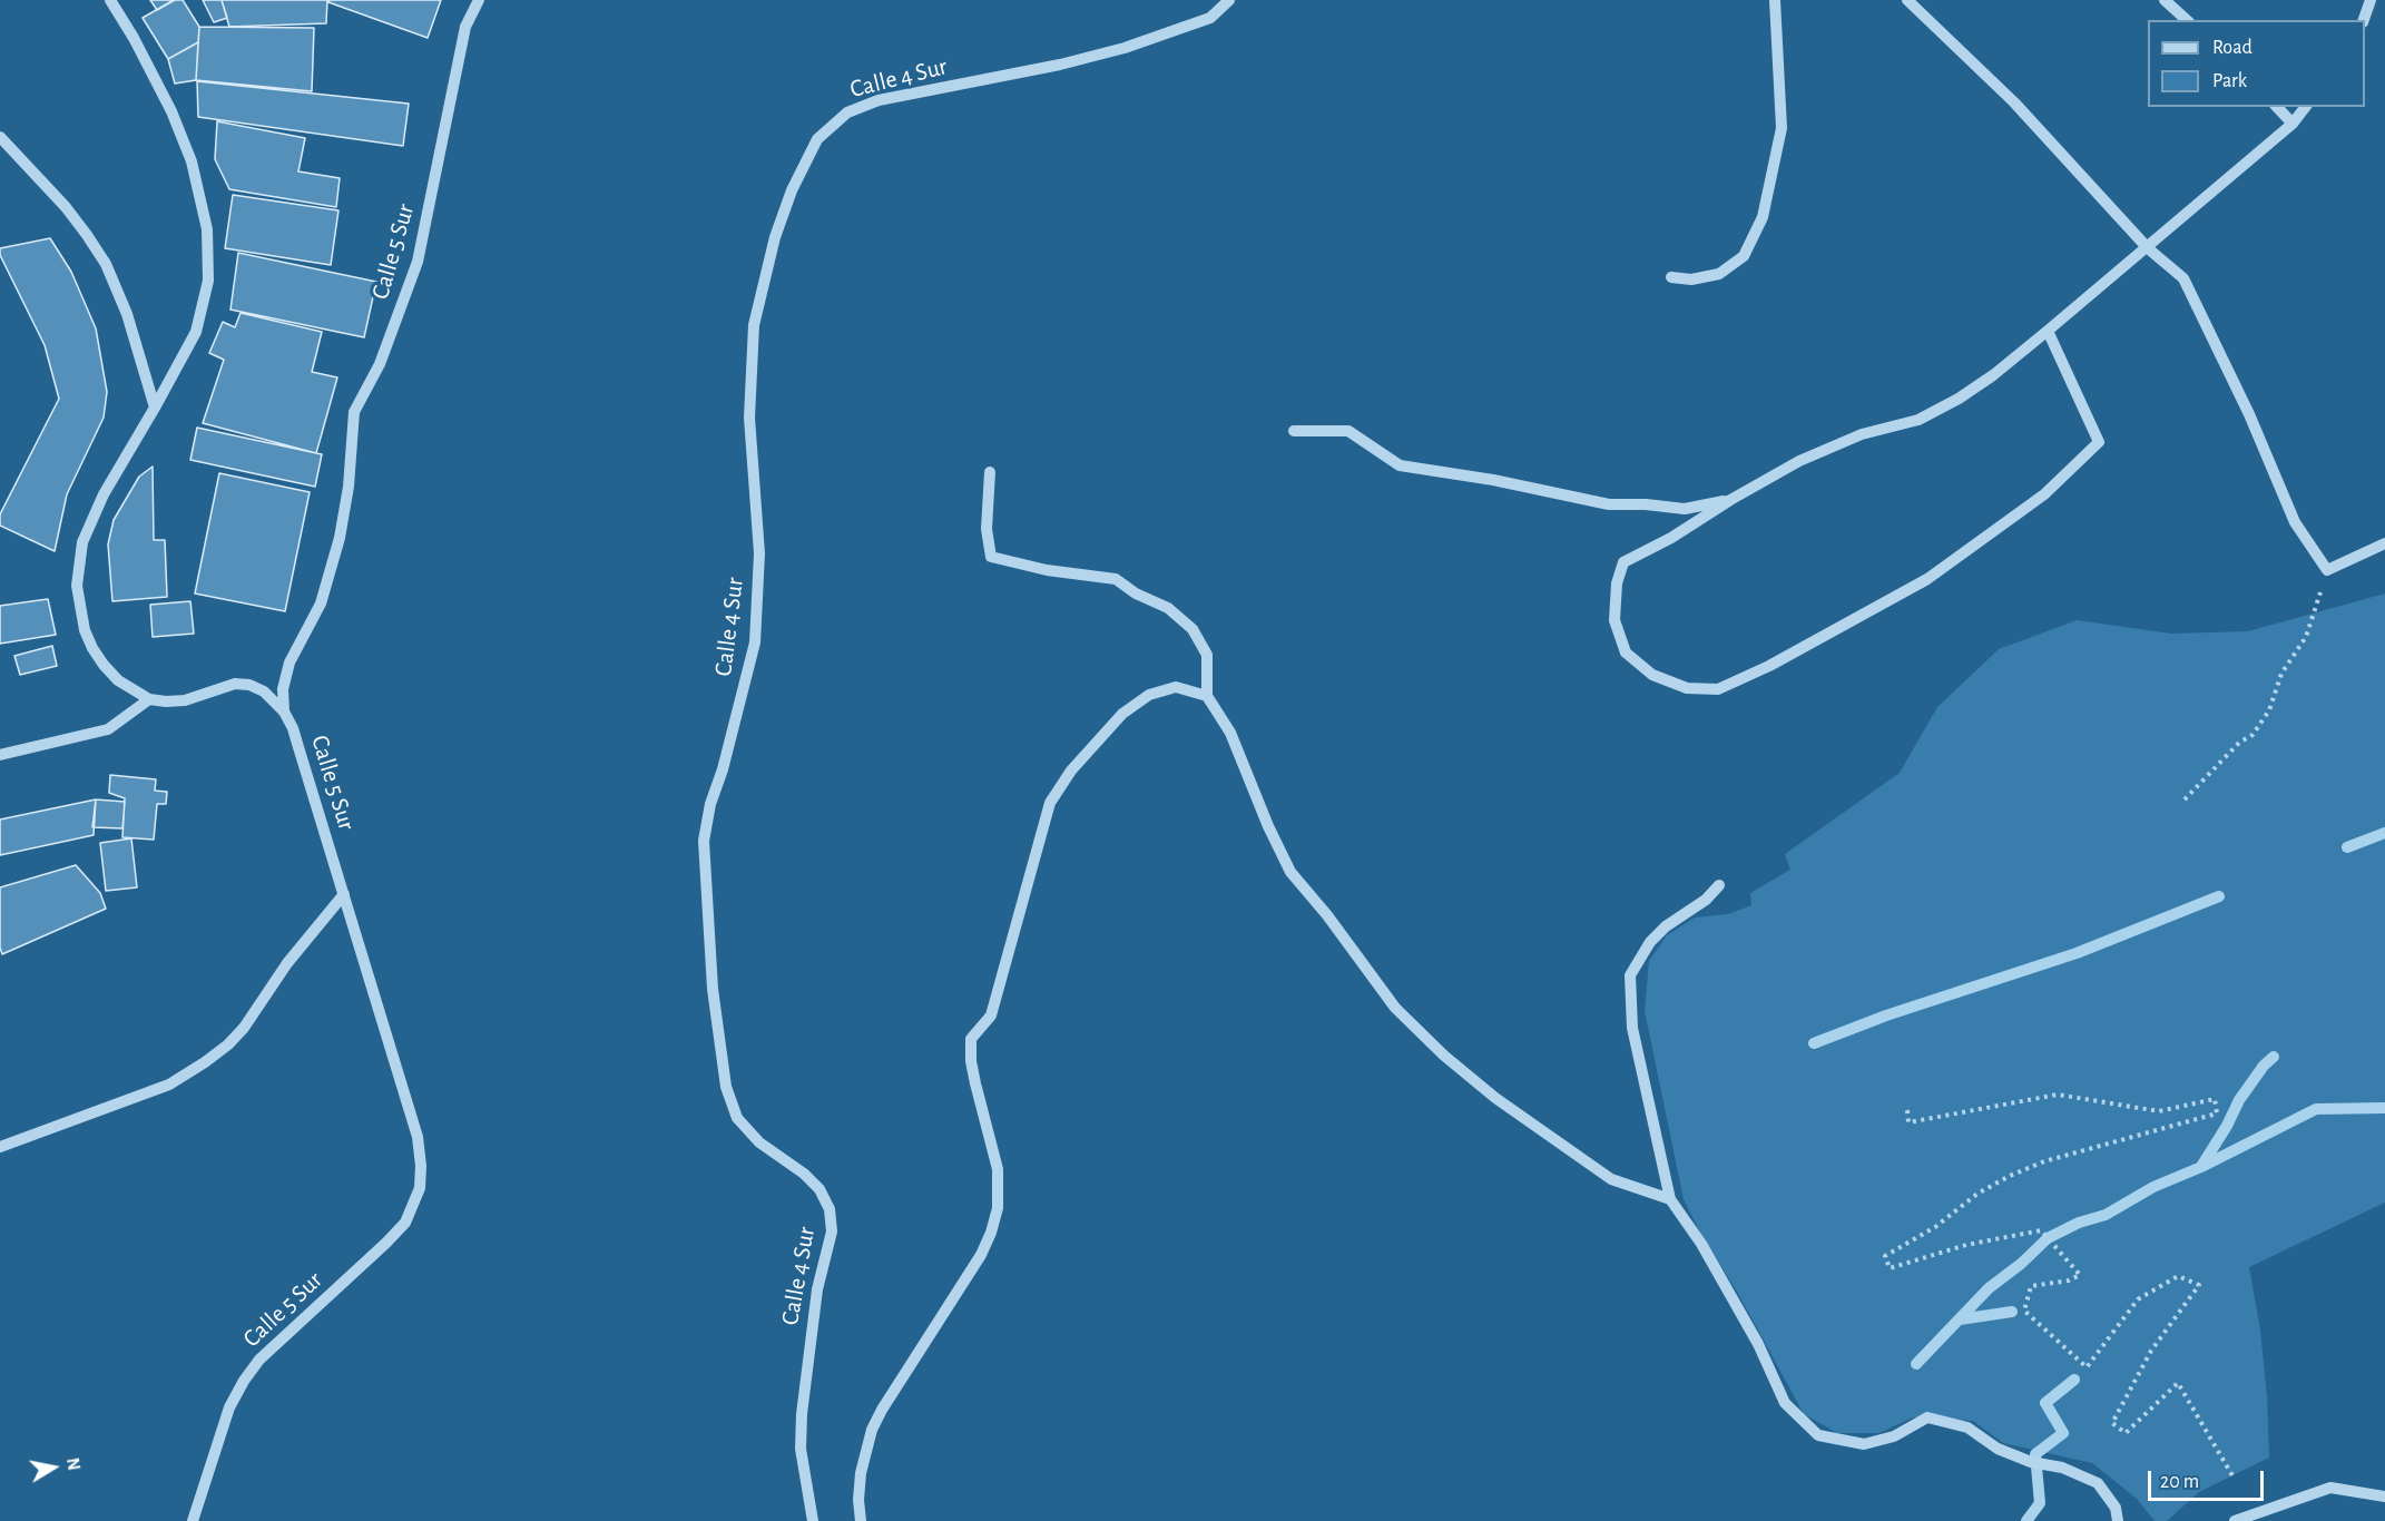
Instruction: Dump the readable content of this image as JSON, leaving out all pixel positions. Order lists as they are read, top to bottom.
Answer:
{
  "streets": {
    "street": ["Calle 4 Sur", "Calle 5 Sur"]
  },
  "legend": ["Road", "Park"],
  "scale_bar": "20 m",
  "north": "right"
}
